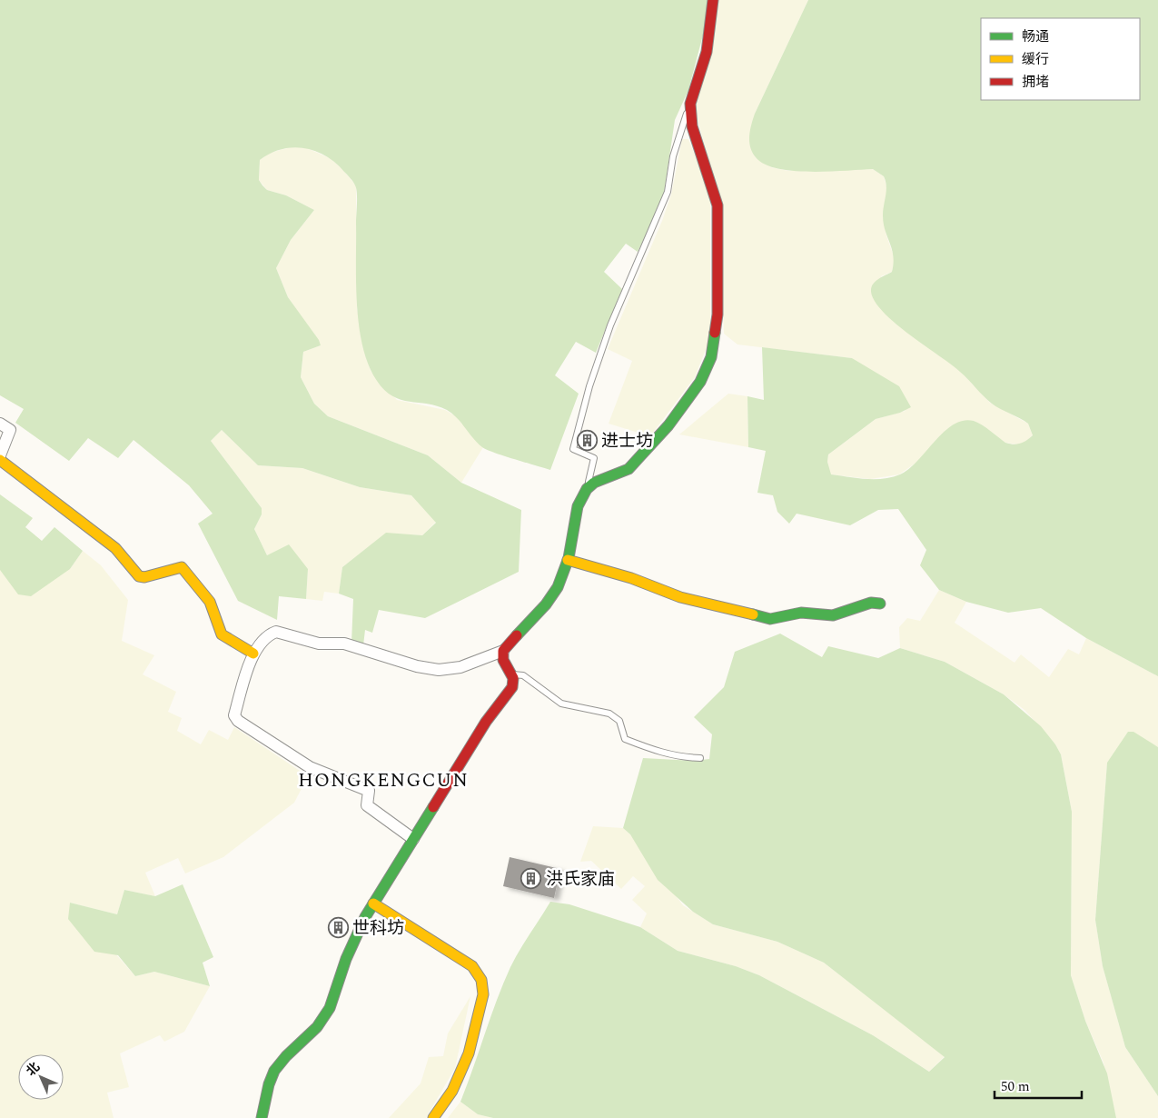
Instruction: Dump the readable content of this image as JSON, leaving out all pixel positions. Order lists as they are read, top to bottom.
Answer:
{
  "districts": ["HONGKENGCUN"],
  "places": {
    "building": ["进士坊", "洪氏家庙", "世科坊"]
  },
  "legend": ["畅通", "缓行", "拥堵"],
  "scale_bar": "50 m",
  "north": "top left"
}
